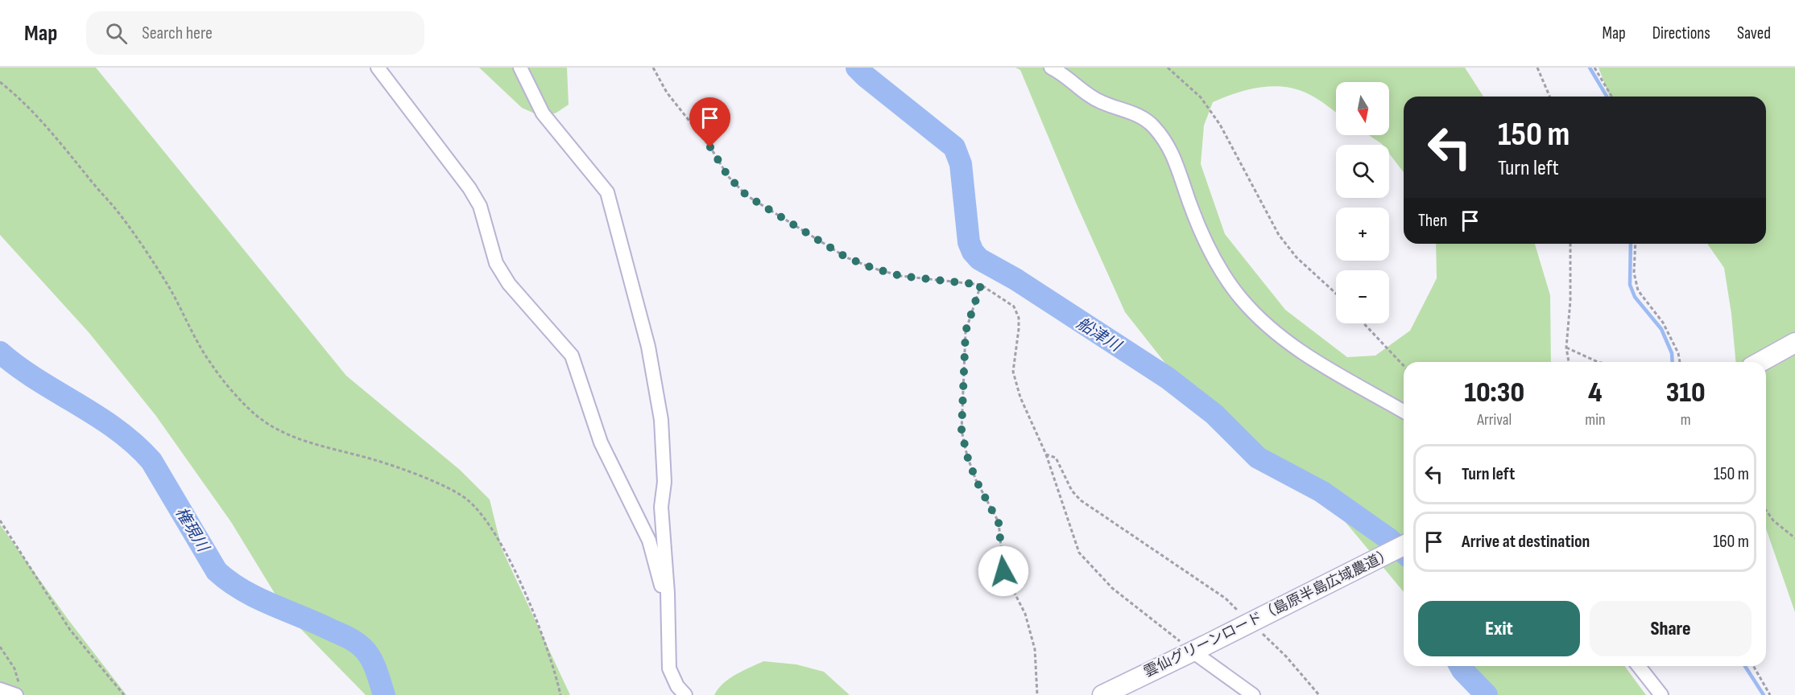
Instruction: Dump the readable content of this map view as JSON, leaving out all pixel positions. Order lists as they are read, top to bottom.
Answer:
{
  "streets": {
    "street": ["雲仙グリーンロード（島原半島広域農道）"]
  },
  "water": ["船津川", "権現川"],
  "north": "bottom",
  "page": {
    "header": "Map",
    "search": "Search here",
    "nav": ["Map", "Directions", "Saved"],
    "map_buttons": ["+", "−"],
    "turn": ["150 m", "Turn left"],
    "then": "Then",
    "eta": [
      "10:30",
      "Arrival",
      "4",
      "min",
      "310",
      "m"
    ],
    "list": [
      {
        "name": "Turn left",
        "value": "150 m"
      },
      {
        "name": "Arrive at destination",
        "value": "160 m"
      }
    ],
    "buttons": ["Exit", "Share"]
  }
}
